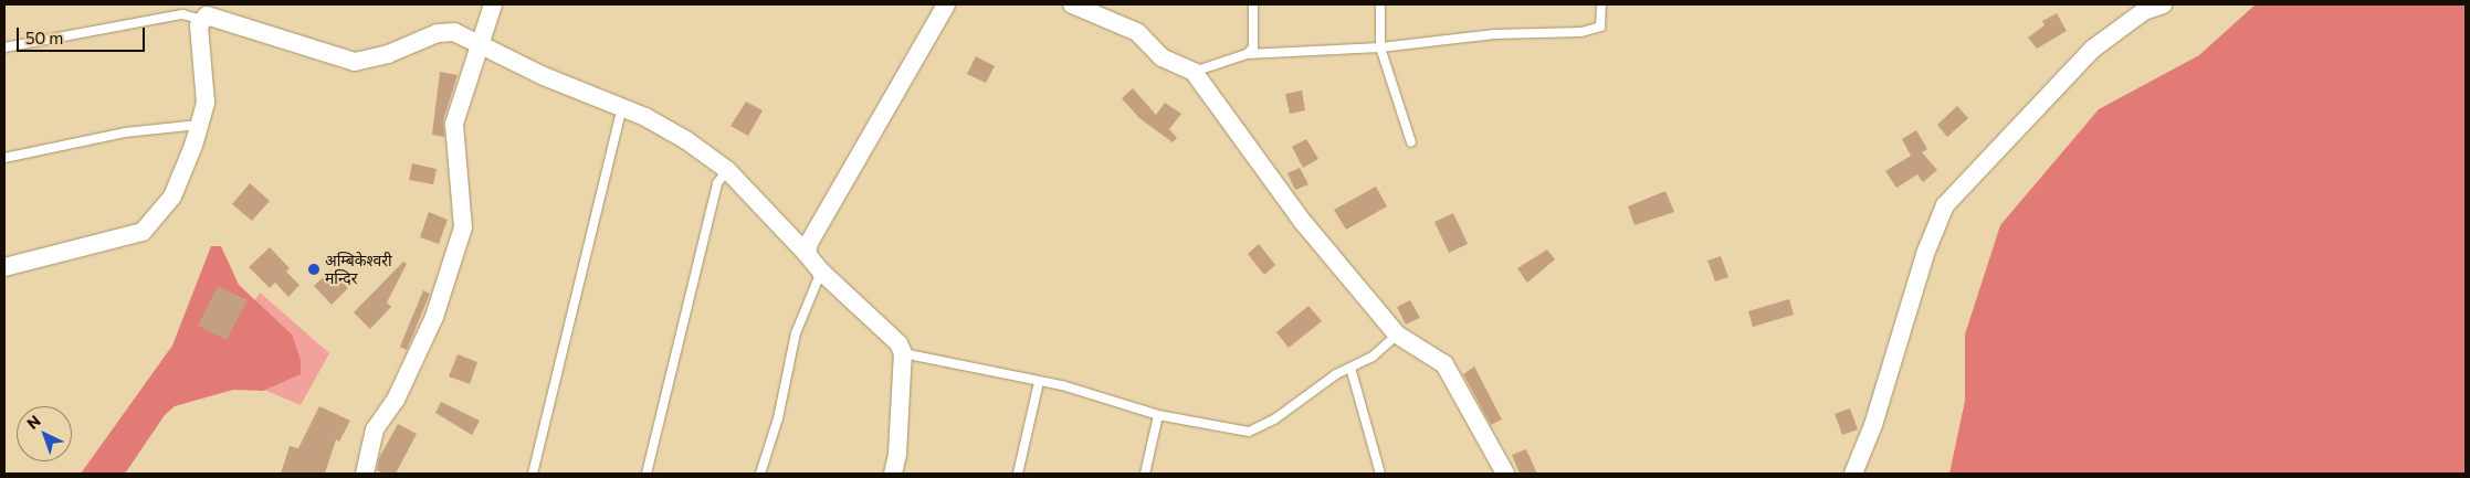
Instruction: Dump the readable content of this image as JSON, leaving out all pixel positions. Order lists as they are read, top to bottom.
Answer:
{
  "places": ["अम्बिकेश्‍वरी मन्दिर"],
  "scale_bar": "50 m",
  "north": "top left"
}
